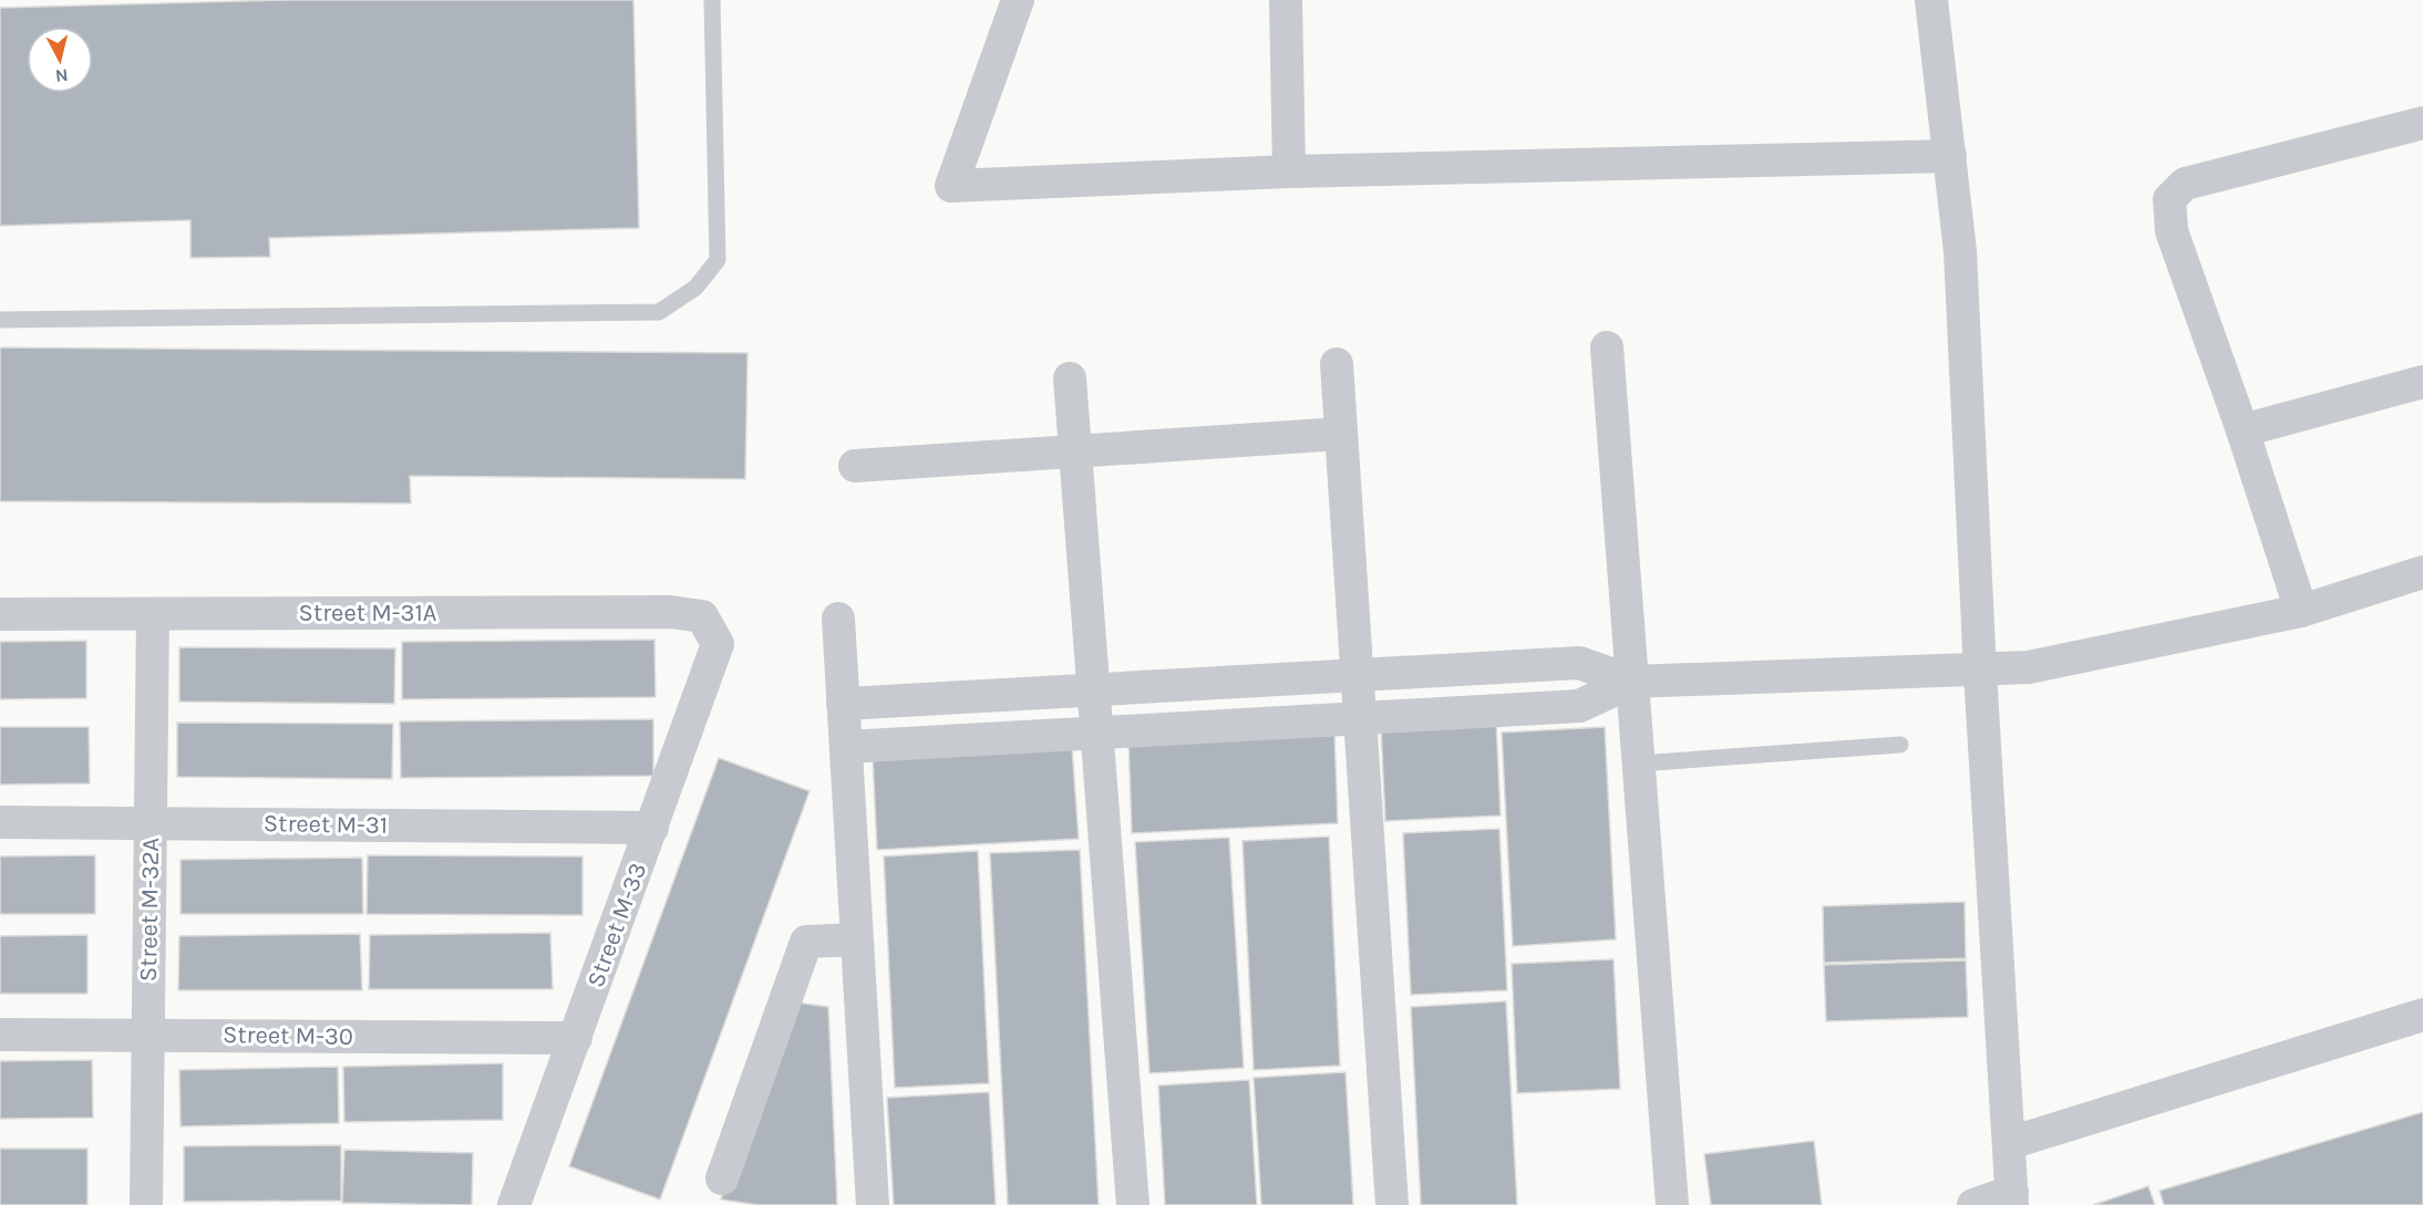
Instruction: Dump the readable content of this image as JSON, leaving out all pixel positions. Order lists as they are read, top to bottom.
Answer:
{
  "streets": {
    "street": [
      "Street M-31A",
      "Street M-31",
      "Street M-32A",
      "Street M-33",
      "Street M-30"
    ]
  },
  "crossings": [
    ["Street M-31A", "Street M-32A"],
    ["Street M-31A", "Street M-33"],
    ["Street M-31", "Street M-32A"],
    ["Street M-31", "Street M-33"],
    ["Street M-32A", "Street M-30"],
    ["Street M-33", "Street M-30"]
  ],
  "north": "bottom"
}
